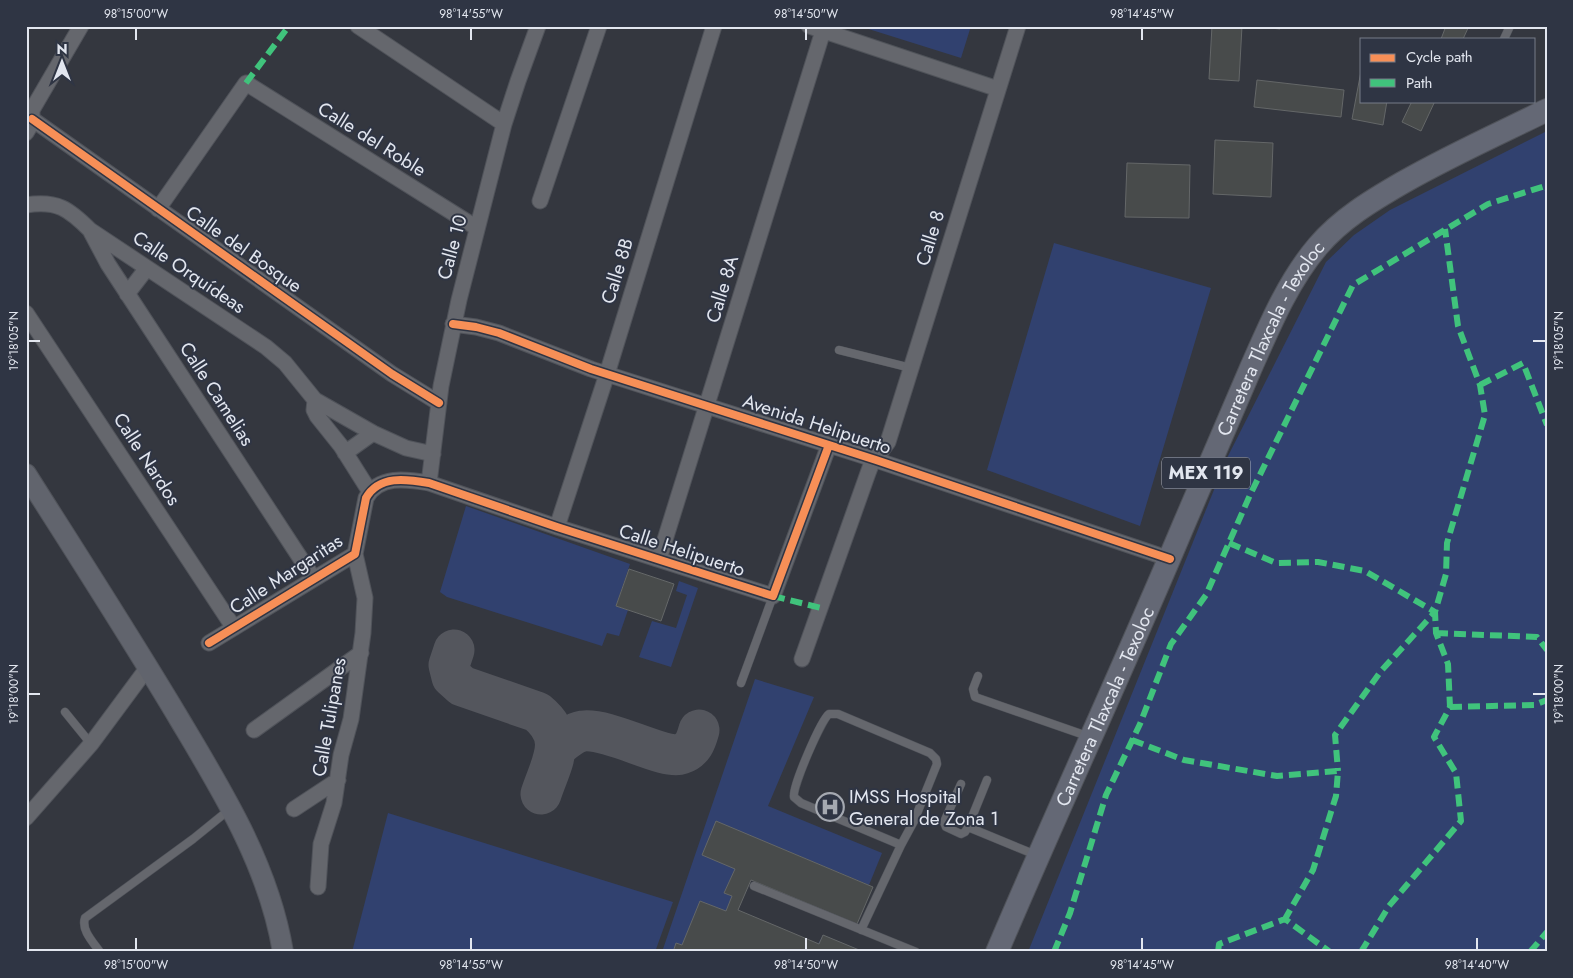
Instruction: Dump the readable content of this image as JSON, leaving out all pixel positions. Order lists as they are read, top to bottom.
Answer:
{
  "streets": {
    "main road": ["Carretera Tlaxcala - Texoloc", "MEX 119"],
    "street": [
      "Calle del Roble",
      "Calle 8",
      "Calle 10",
      "Calle del Bosque",
      "Calle 8B",
      "Calle Orquídeas",
      "Calle 8A",
      "Calle Camelias",
      "Avenida Helipuerto",
      "Calle Nardos",
      "Calle Helipuerto",
      "Calle Margaritas",
      "Calle Tulipanes"
    ]
  },
  "crossings": [
    ["Calle del Roble", "Calle 10"],
    ["Calle del Roble", "Calle del Bosque"],
    ["Calle 8", "Avenida Helipuerto"],
    ["Calle 10", "Calle del Bosque"],
    ["Calle 10", "Calle Orquídeas"],
    ["Calle 10", "Avenida Helipuerto"],
    ["Calle 10", "Calle Helipuerto"],
    ["Calle 8B", "Avenida Helipuerto"],
    ["Calle 8B", "Calle Helipuerto"],
    ["Calle Orquídeas", "Calle Camelias"],
    ["Calle Orquídeas", "Calle Margaritas"],
    ["Calle 8A", "Avenida Helipuerto"],
    ["Calle 8A", "Calle Helipuerto"],
    ["Carretera Tlaxcala - Texoloc", "Avenida Helipuerto"],
    ["Calle Camelias", "Calle Margaritas"],
    ["Calle Nardos", "Calle Margaritas"],
    ["Calle Margaritas", "Calle Tulipanes"]
  ],
  "places": {
    "hospital": ["IMSS Hospital General de Zona 1"]
  },
  "legend": ["Cycle path", "Path"],
  "north": "top",
  "coordinates": [
    "98°15'00\"W",
    "98°14'55\"W",
    "98°14'50\"W",
    "98°14'45\"W",
    "19°18'05\"N",
    "19°18'00\"N",
    "98°14'40\"W"
  ]
}
